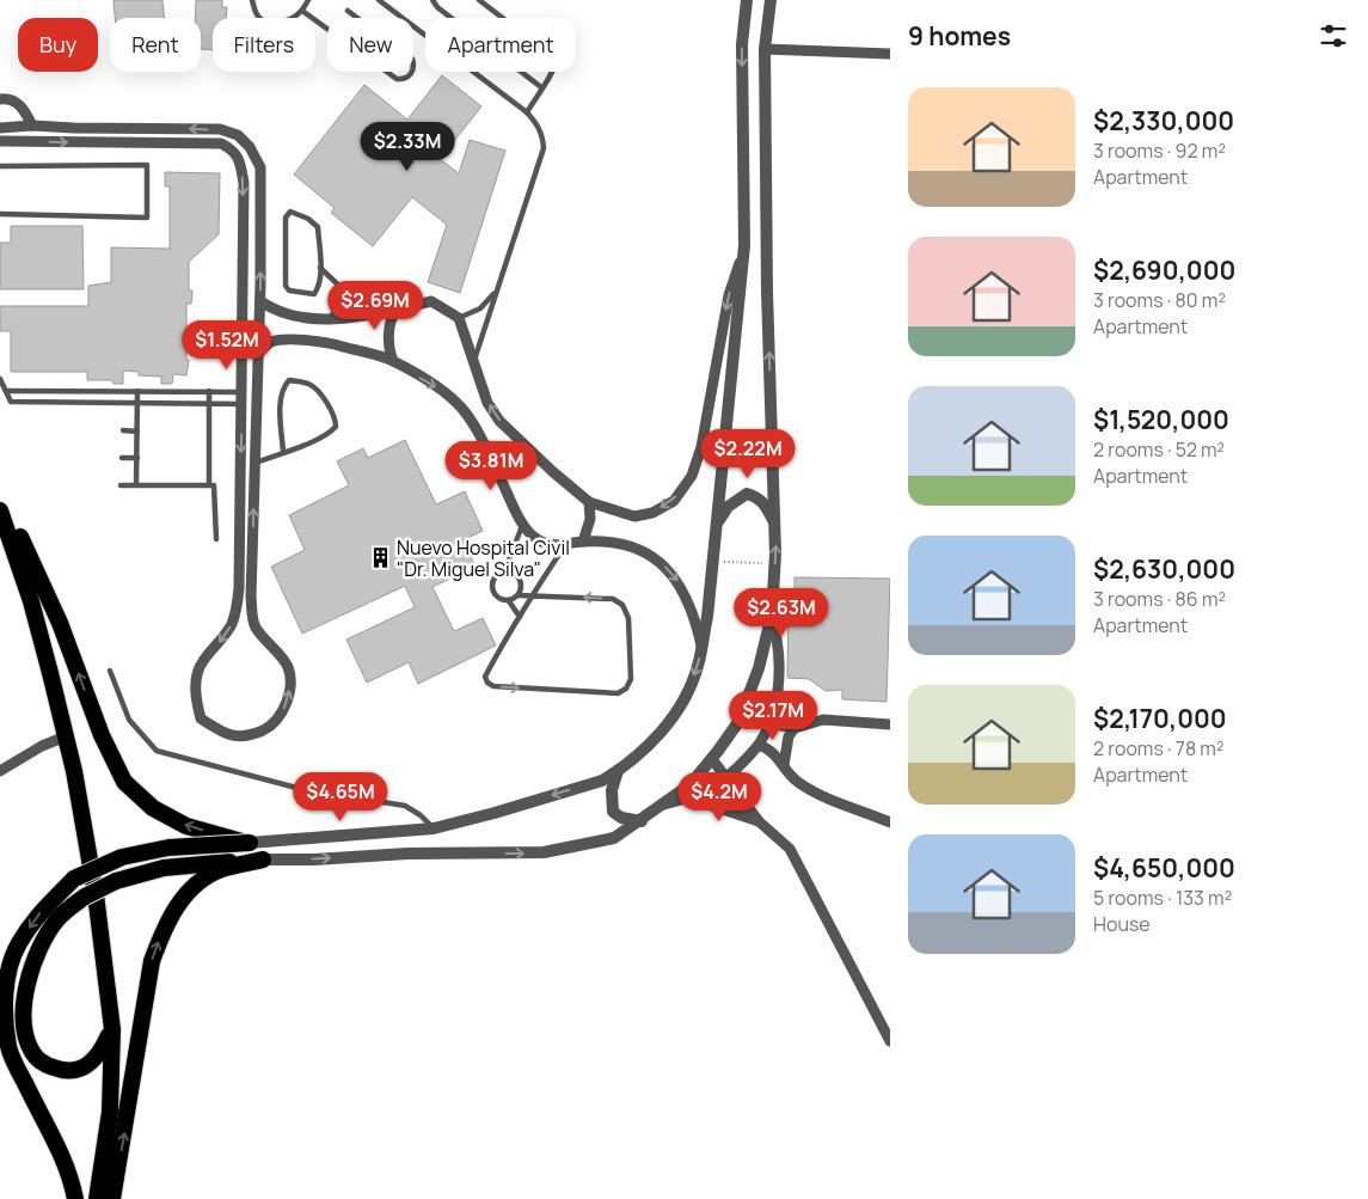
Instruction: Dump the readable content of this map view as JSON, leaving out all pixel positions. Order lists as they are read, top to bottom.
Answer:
{
  "places": {
    "building": ["Nuevo Hospital Civil \"Dr. Miguel Silva\""]
  },
  "page": {
    "heading": "9 homes",
    "chip": [
      "Buy",
      "Rent",
      "Filters",
      "New",
      "Apartment"
    ],
    "list": [
      {
        "name": "$2,330,000",
        "note": "3 rooms · 92 m² · Apartment"
      },
      {
        "name": "$2,690,000",
        "note": "3 rooms · 80 m² · Apartment"
      },
      {
        "name": "$1,520,000",
        "note": "2 rooms · 52 m² · Apartment"
      },
      {
        "name": "$2,630,000",
        "note": "3 rooms · 86 m² · Apartment"
      },
      {
        "name": "$2,170,000",
        "note": "2 rooms · 78 m² · Apartment"
      },
      {
        "name": "$4,650,000",
        "note": "5 rooms · 133 m² · House"
      }
    ],
    "price": [
      "$2.33M",
      "$2.69M",
      "$1.52M",
      "$2.22M",
      "$3.81M",
      "$2.63M",
      "$2.17M",
      "$4.65M",
      "$4.2M"
    ]
  }
}
